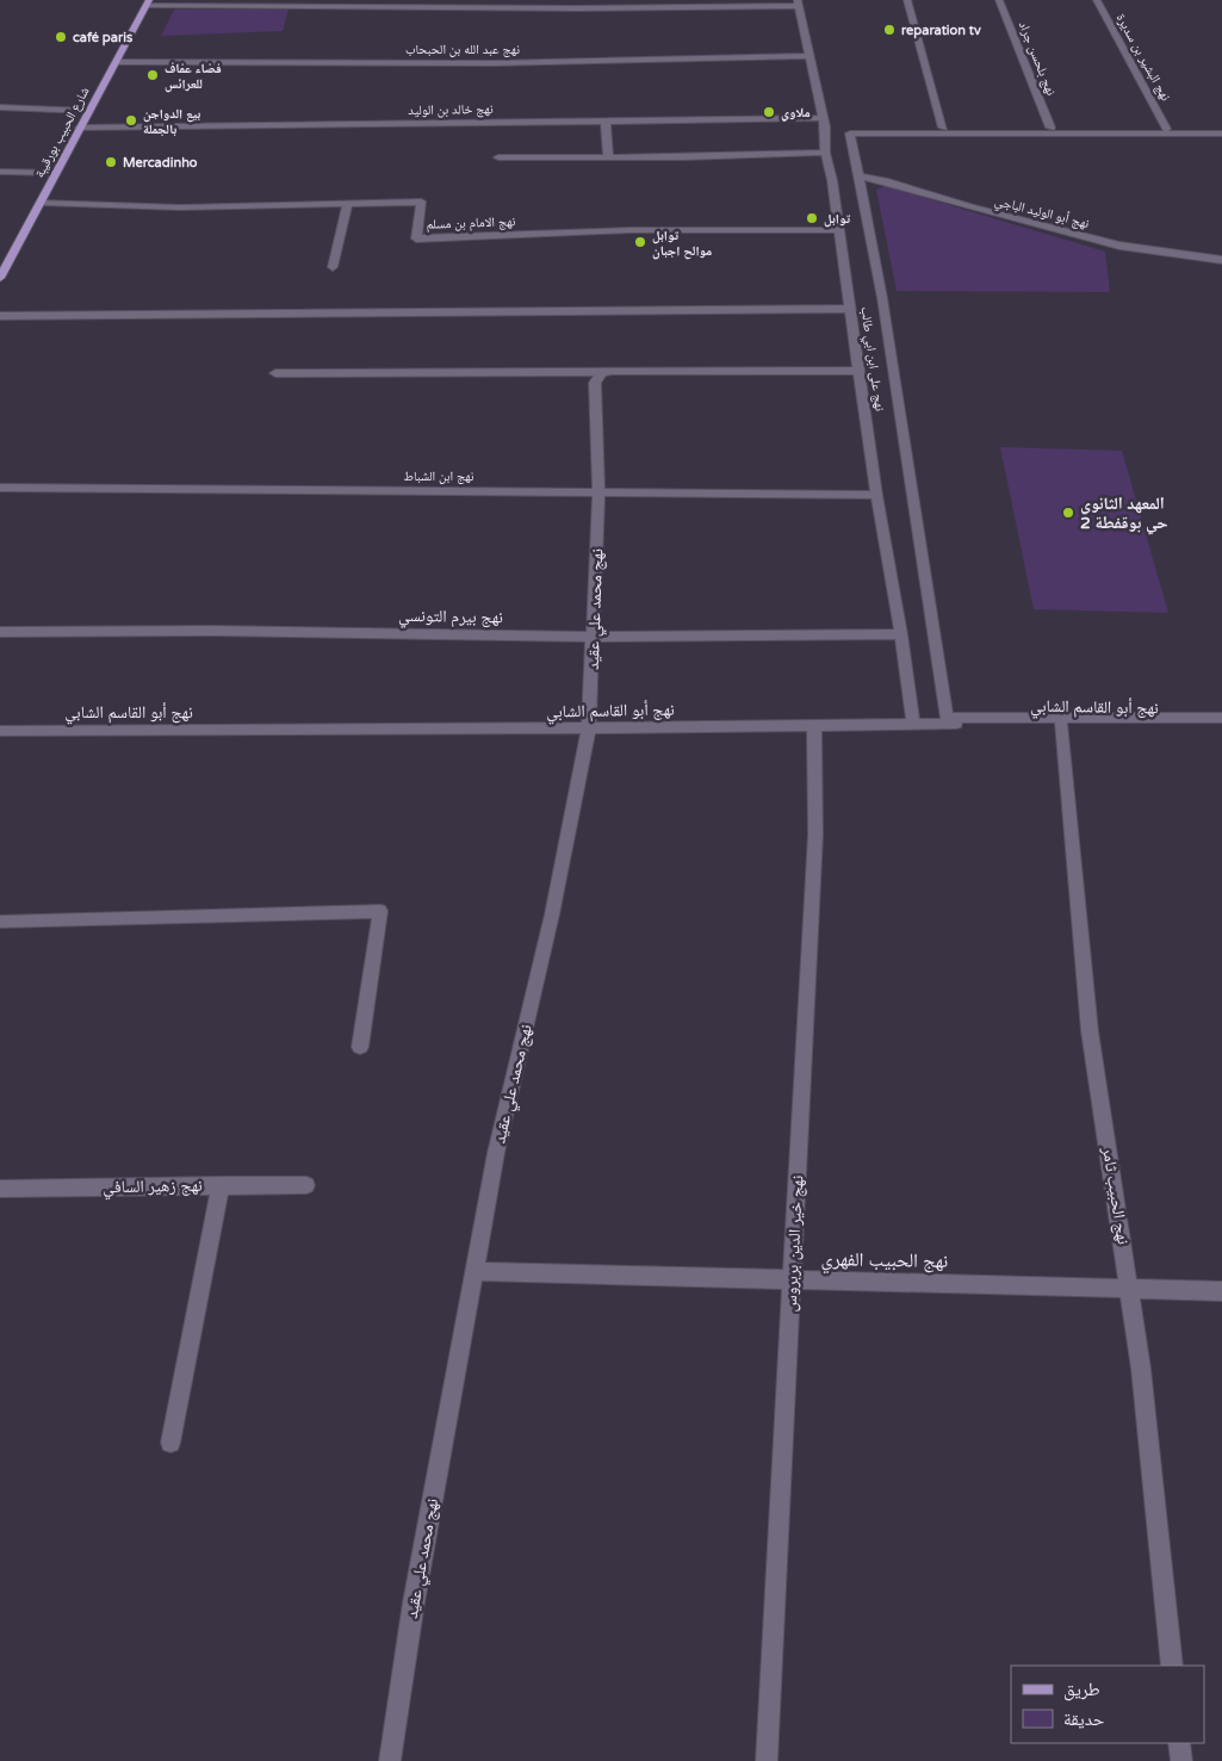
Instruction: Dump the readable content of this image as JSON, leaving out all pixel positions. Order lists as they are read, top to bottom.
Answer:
{
  "streets": {
    "main road": ["شارع الحبيب بورقيبة"],
    "street": [
      "نهج عبد الله بن الحبحاب",
      "نهج البشير بن سديرة",
      "نهج بلحسن جراد",
      "نهج خالد بن الوليد",
      "نهج أبو الوليد الباجي",
      "نهج الامام بن مسلم",
      "نهج على ابن ابي طالب",
      "نهج ابن الشباط",
      "نهج محمد علي عقيد",
      "نهج بيرم التونسي",
      "نهج أبو القاسم الشابي",
      "نهج زهير السافي",
      "نهج الحبيب ثامر",
      "نهج خير الدين بربروس",
      "نهج الحبيب الفهري"
    ]
  },
  "crossings": [
    ["نهج عبد الله بن الحبحاب", "شارع الحبيب بورقيبة"],
    ["نهج عبد الله بن الحبحاب", "نهج على ابن ابي طالب"],
    ["نهج البشير بن سديرة", "نهج خالد بن الوليد"],
    ["نهج بلحسن جراد", "نهج خالد بن الوليد"],
    ["نهج خالد بن الوليد", "شارع الحبيب بورقيبة"],
    ["نهج خالد بن الوليد", "نهج على ابن ابي طالب"],
    ["شارع الحبيب بورقيبة", "نهج الامام بن مسلم"],
    ["نهج الامام بن مسلم", "نهج على ابن ابي طالب"],
    ["نهج على ابن ابي طالب", "نهج ابن الشباط"],
    ["نهج على ابن ابي طالب", "نهج بيرم التونسي"],
    ["نهج على ابن ابي طالب", "نهج أبو القاسم الشابي"],
    ["نهج ابن الشباط", "نهج محمد علي عقيد"],
    ["نهج محمد علي عقيد", "نهج بيرم التونسي"],
    ["نهج محمد علي عقيد", "نهج أبو القاسم الشابي"],
    ["نهج محمد علي عقيد", "نهج الحبيب الفهري"],
    ["نهج أبو القاسم الشابي", "نهج الحبيب ثامر"],
    ["نهج أبو القاسم الشابي", "نهج خير الدين بربروس"],
    ["نهج الحبيب ثامر", "نهج الحبيب الفهري"],
    ["نهج خير الدين بربروس", "نهج الحبيب الفهري"]
  ],
  "places": [
    "reparation tv",
    "café paris",
    "فضاء عفاف للعرائس",
    "ملاوي",
    "بيع الدواجن بالجملة",
    "Mercadinho",
    "توابل",
    "توابل موالح اجبان",
    "المعهد الثانوي حي بوقفطة 2"
  ],
  "legend": ["طريق", "حديقة"]
}
